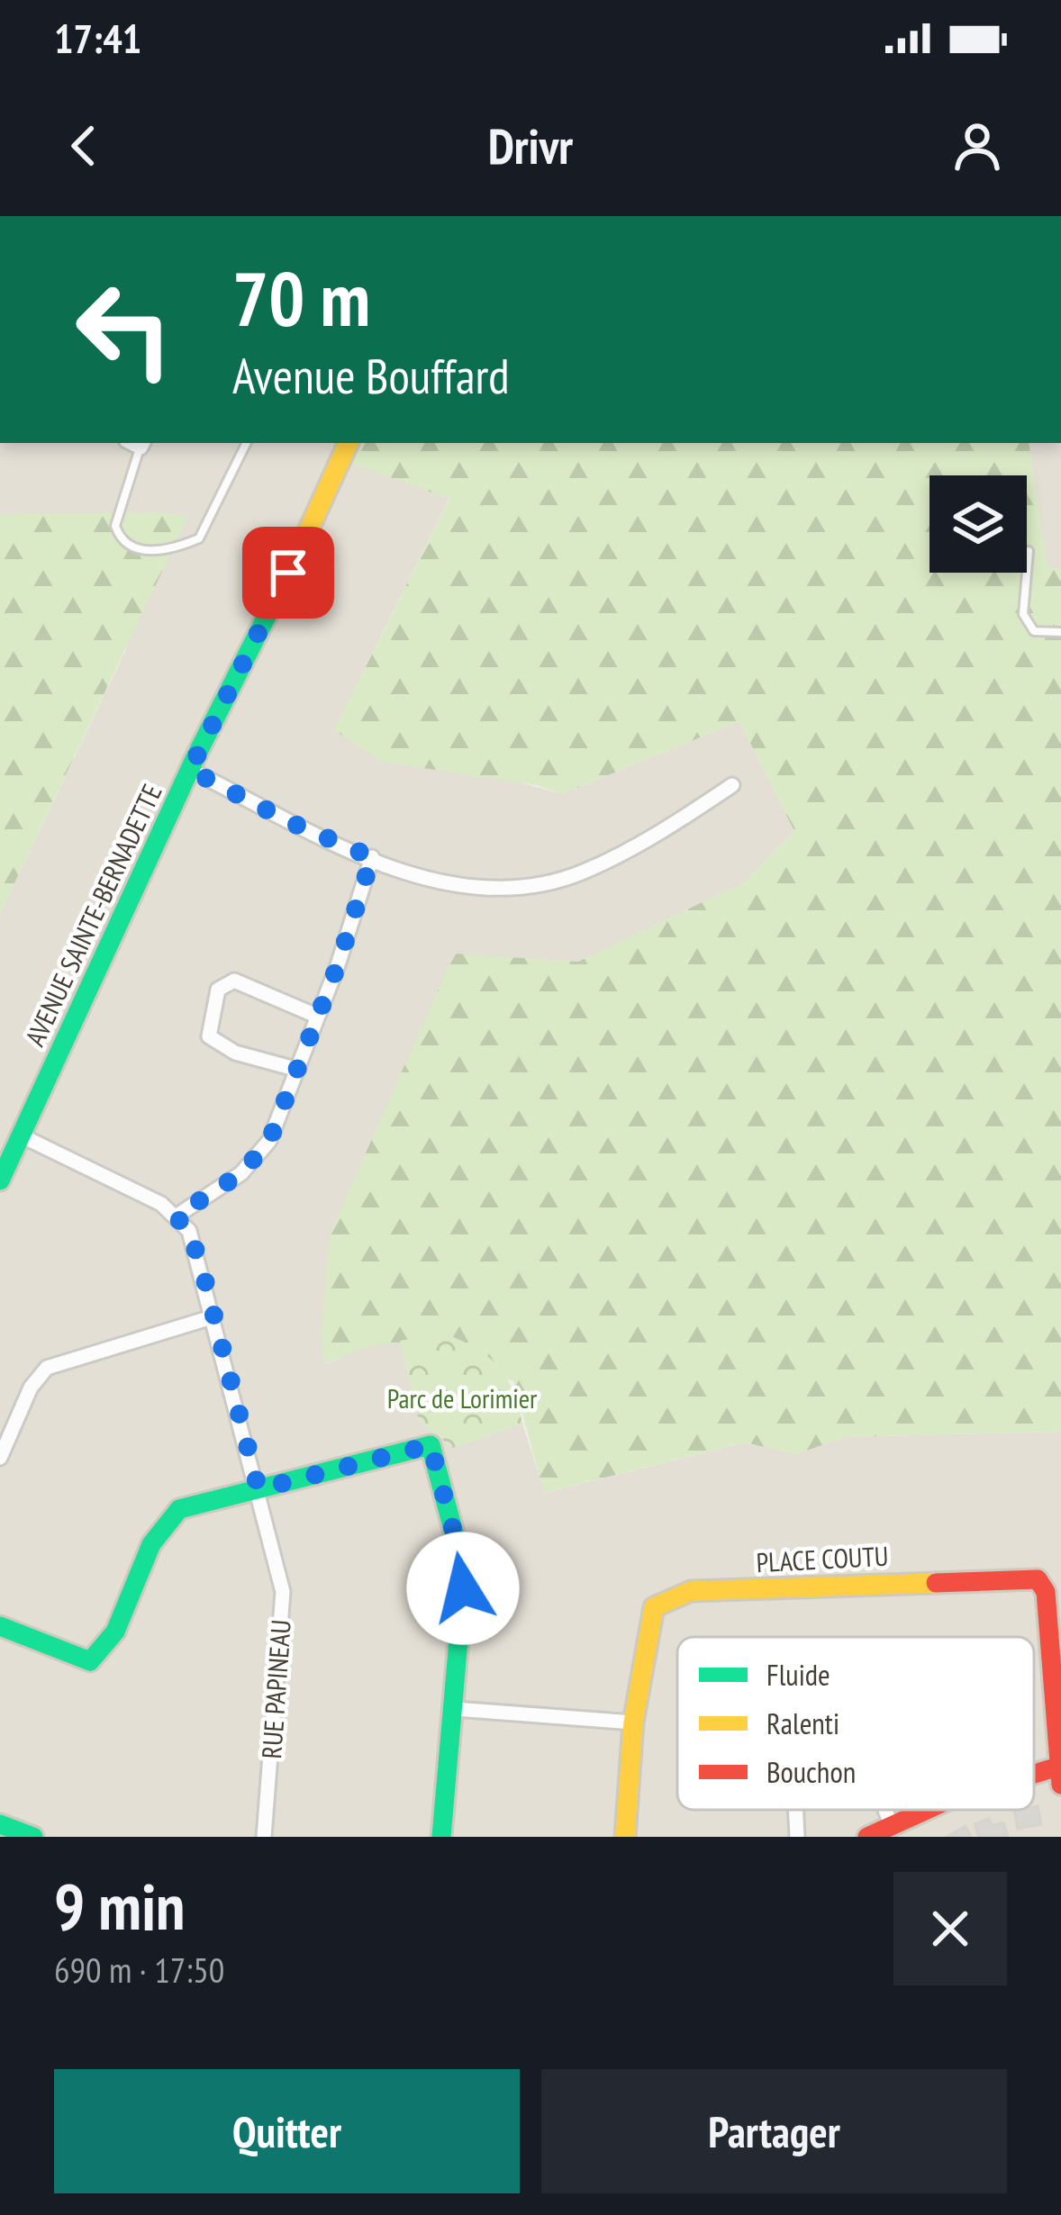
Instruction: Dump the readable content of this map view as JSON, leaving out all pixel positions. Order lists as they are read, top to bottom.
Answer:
{
  "streets": {
    "street": ["AVENUE SAINTE-BERNADETTE", "PLACE COUTU", "RUE PAPINEAU"]
  },
  "parks": ["Parc de Lorimier"],
  "legend": ["Fluide", "Ralenti", "Bouchon"],
  "page": {
    "status": "17:41",
    "header": "Drivr",
    "turn": ["70 m", "Avenue Bouffard"],
    "heading": ["9 min", "690 m · 17:50"],
    "buttons": ["Quitter", "Partager"]
  }
}
